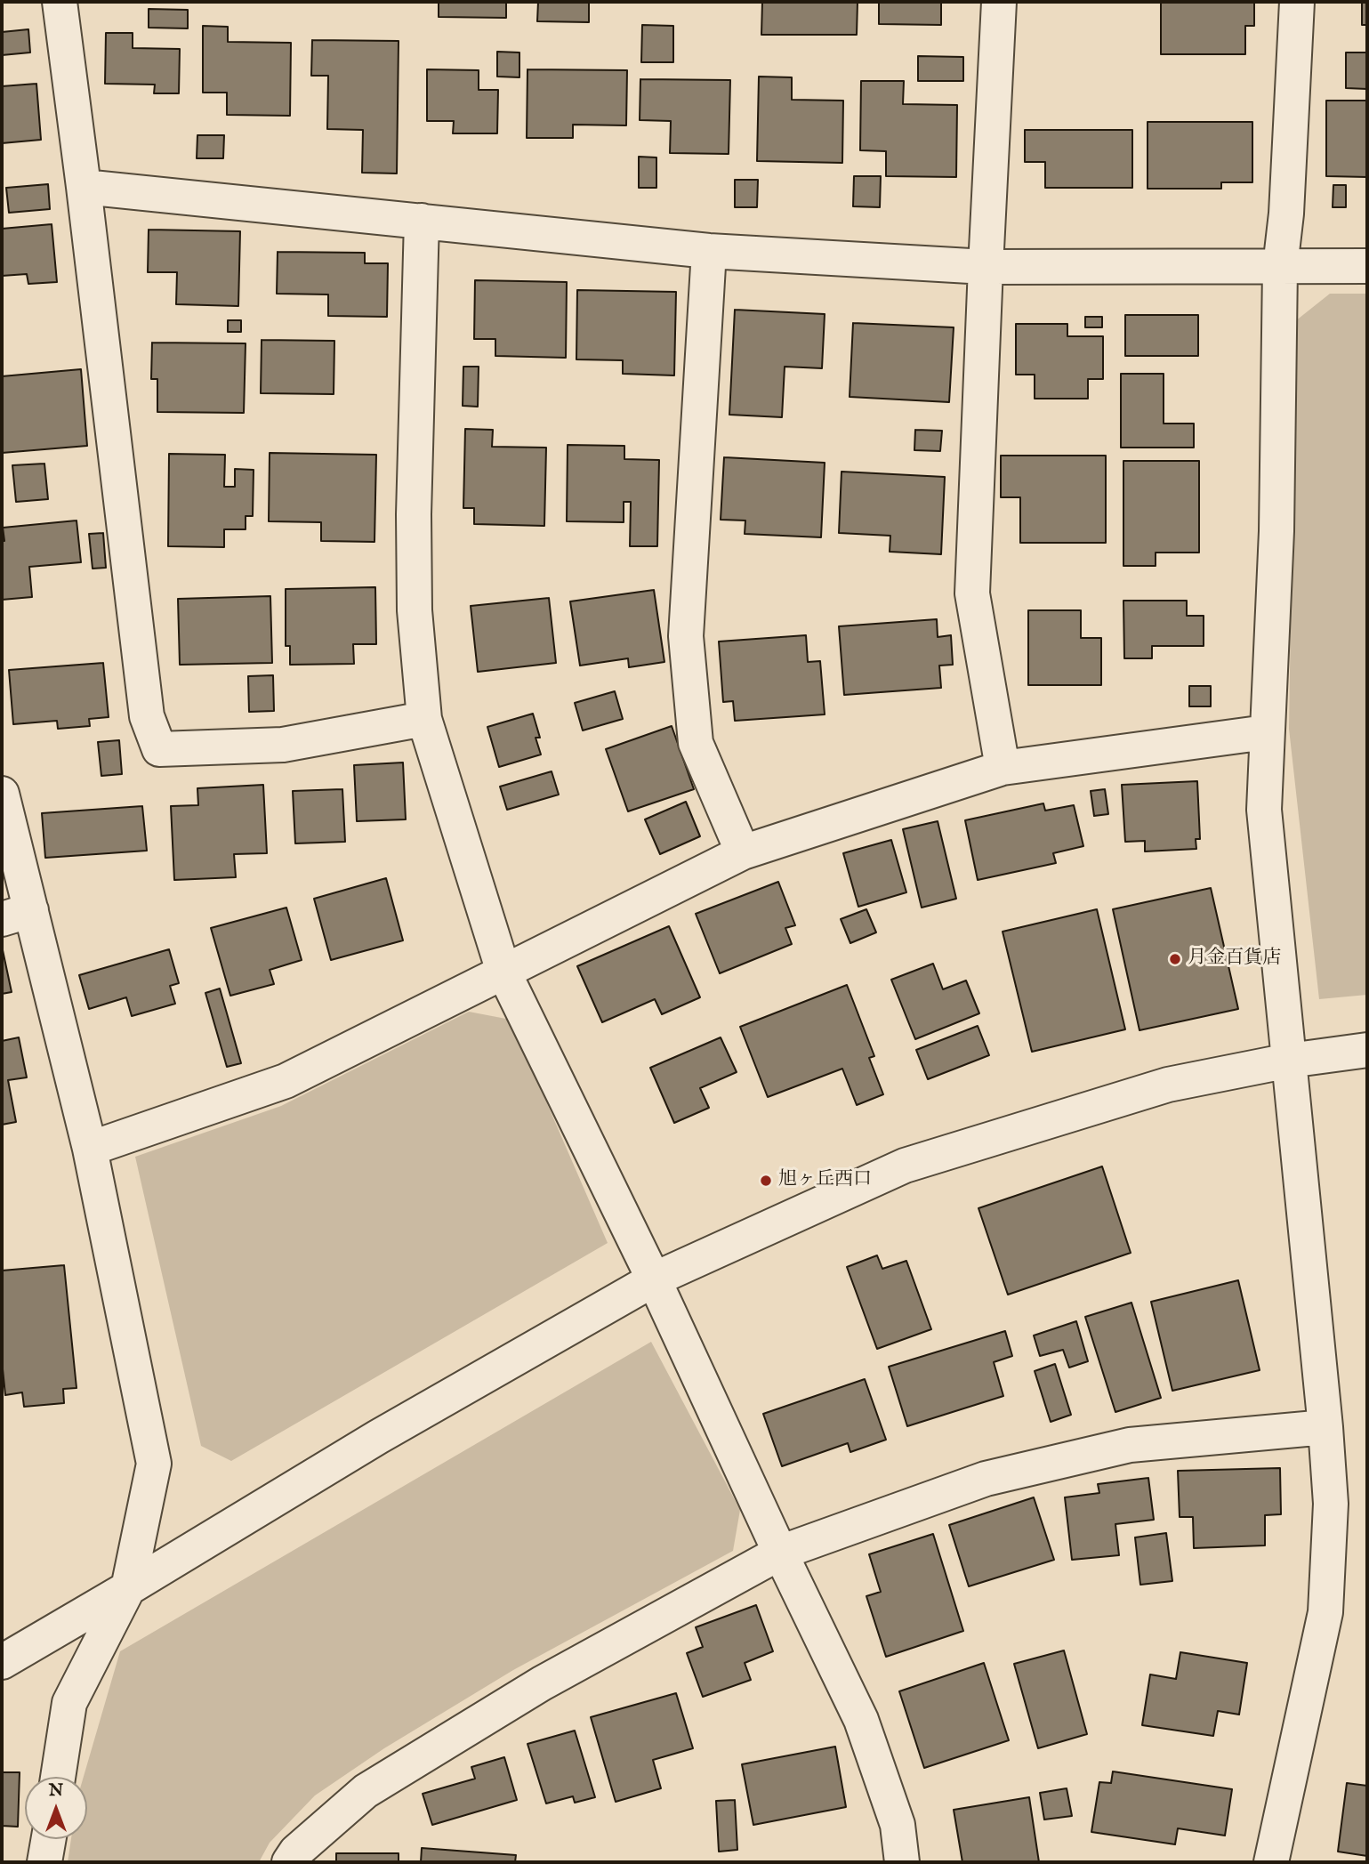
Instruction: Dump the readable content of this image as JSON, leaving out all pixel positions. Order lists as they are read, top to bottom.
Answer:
{
  "places": ["月金百貨店", "旭ヶ丘西口"],
  "north": "top"
}
